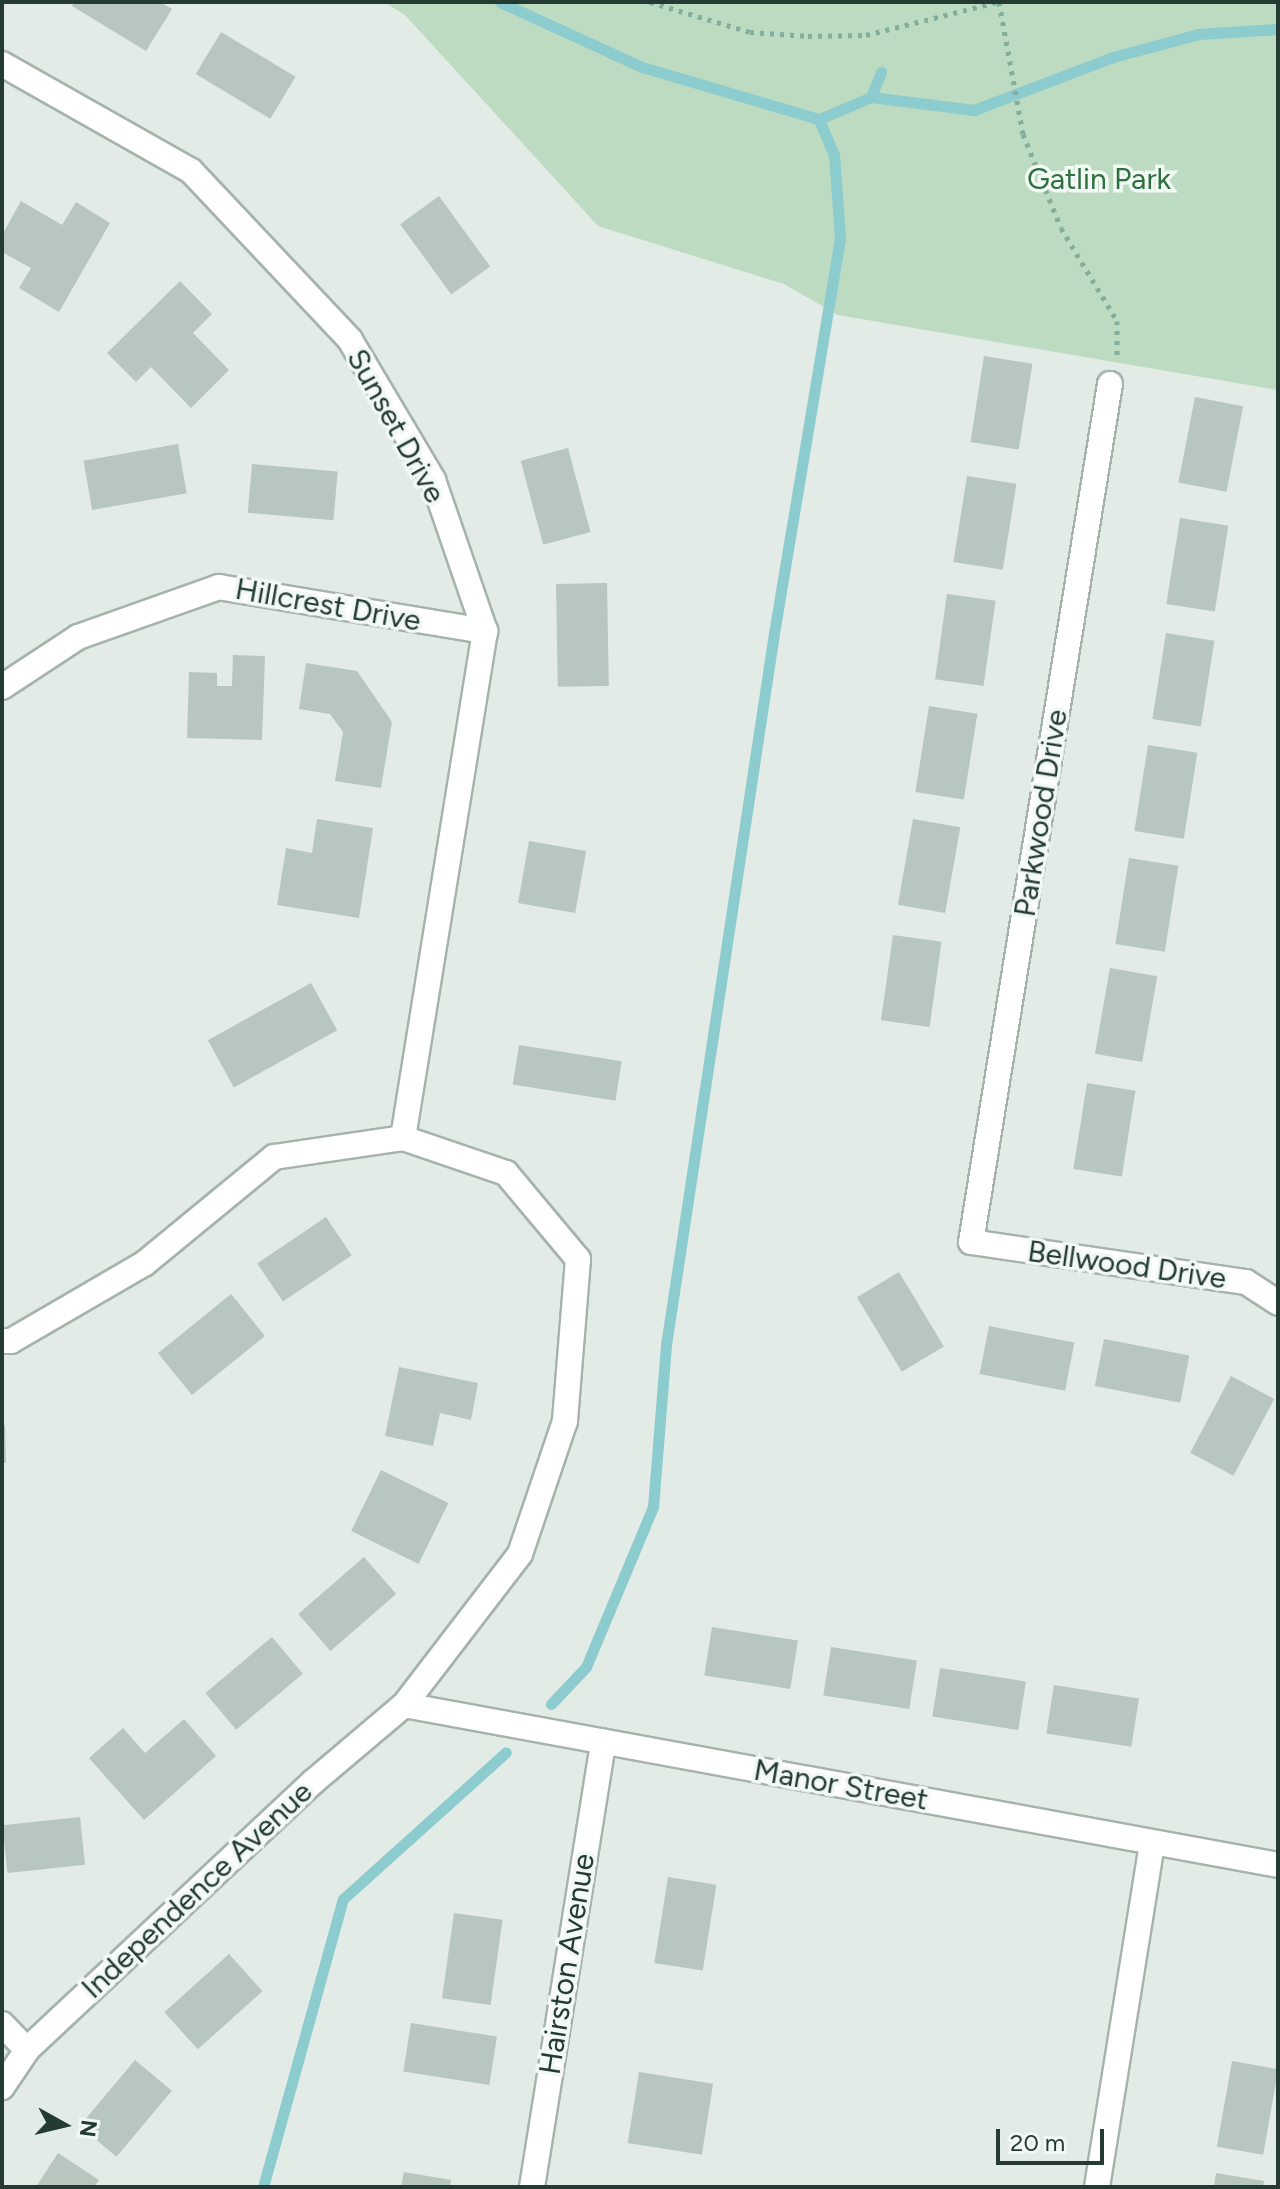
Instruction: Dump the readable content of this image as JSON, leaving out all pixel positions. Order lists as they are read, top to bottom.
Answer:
{
  "streets": {
    "street": [
      "Sunset Drive",
      "Hillcrest Drive",
      "Parkwood Drive",
      "Bellwood Drive",
      "Manor Street",
      "Independence Avenue",
      "Hairston Avenue"
    ]
  },
  "crossings": [
    ["Sunset Drive", "Hillcrest Drive"],
    ["Sunset Drive", "Independence Avenue"],
    ["Parkwood Drive", "Bellwood Drive"],
    ["Manor Street", "Independence Avenue"],
    ["Manor Street", "Hairston Avenue"]
  ],
  "parks": ["Gatlin Park"],
  "scale_bar": "20 m",
  "north": "right"
}
